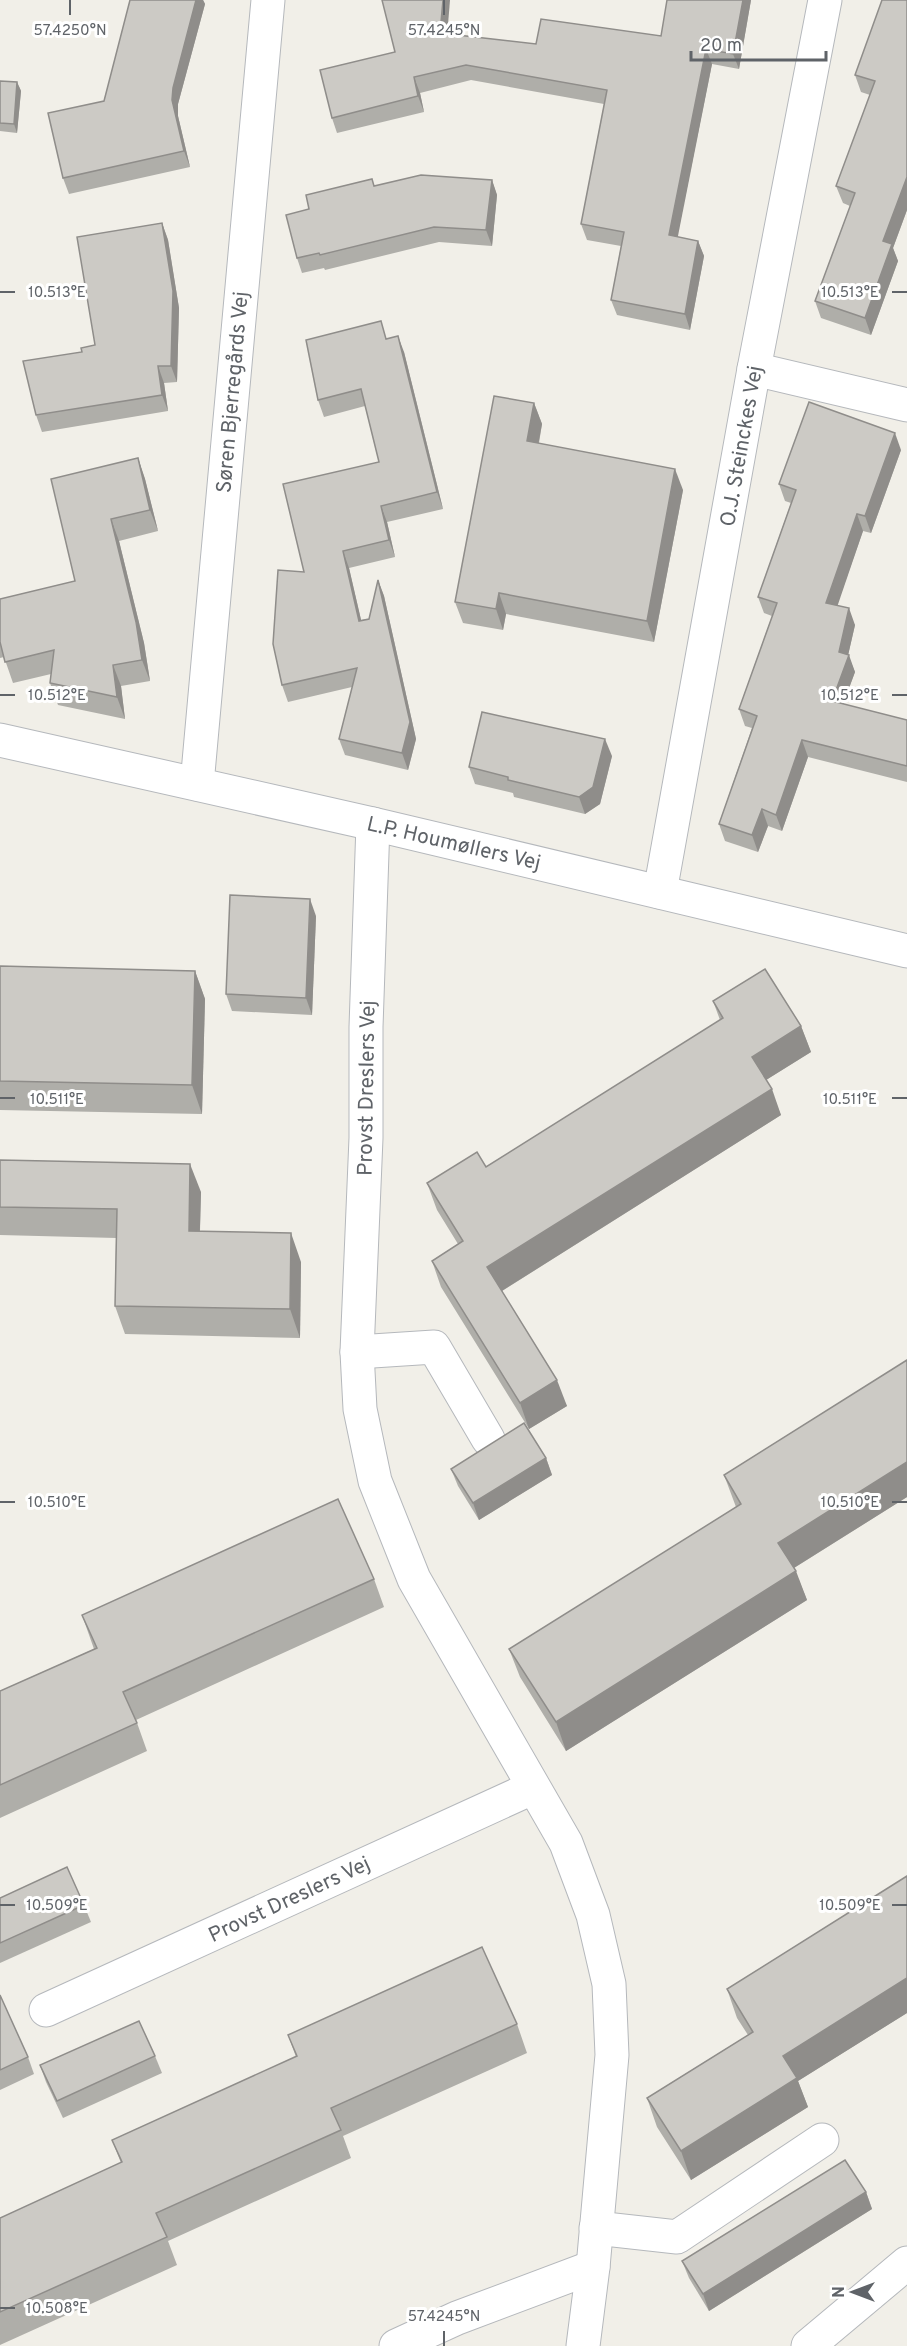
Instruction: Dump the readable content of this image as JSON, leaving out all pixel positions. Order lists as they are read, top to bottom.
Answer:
{
  "streets": {
    "street": [
      "Søren Bjerregårds Vej",
      "O.J. Steinckes Vej",
      "L.P. Houmøllers Vej",
      "Provst Dreslers Vej"
    ]
  },
  "crossings": [
    ["Søren Bjerregårds Vej", "L.P. Houmøllers Vej"],
    ["O.J. Steinckes Vej", "L.P. Houmøllers Vej"],
    ["L.P. Houmøllers Vej", "Provst Dreslers Vej"]
  ],
  "scale_bar": "20 m",
  "north": "left",
  "coordinates": [
    "57.4250°N",
    "57.4245°N",
    "10.513°E",
    "10.512°E",
    "10.511°E",
    "10.510°E",
    "10.509°E",
    "10.508°E"
  ]
}
